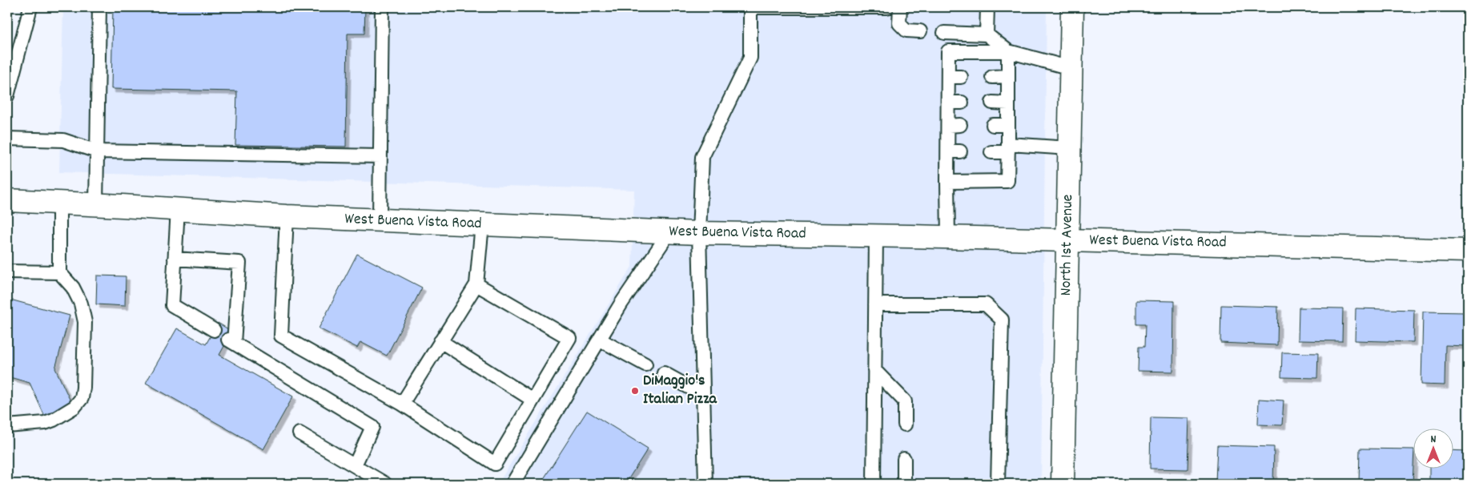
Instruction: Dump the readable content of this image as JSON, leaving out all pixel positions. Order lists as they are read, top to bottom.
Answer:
{
  "streets": {
    "street": ["West Buena Vista Road", "North 1st Avenue"]
  },
  "crossings": [
    ["West Buena Vista Road", "North 1st Avenue"]
  ],
  "places": ["DiMaggio's Italian Pizza"],
  "north": "top"
}
